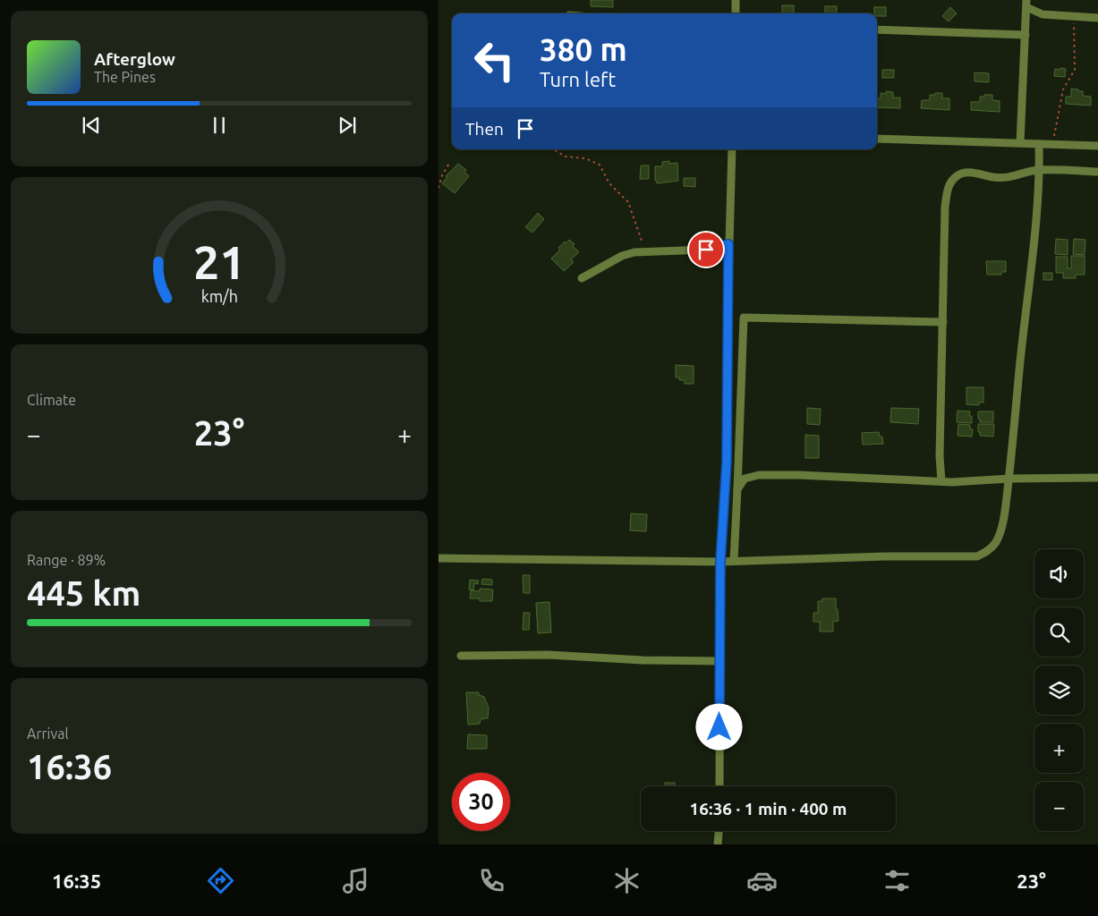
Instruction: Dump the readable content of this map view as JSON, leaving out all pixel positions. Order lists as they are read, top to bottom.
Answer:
{
  "page": {
    "turn": ["380 m", "Turn left"],
    "song": ["Afterglow", "The Pines"],
    "then": "Then",
    "tile": [
      "Climate",
      ["Range · 89%", "445 km"],
      ["Arrival", "16:36"]
    ],
    "heat": ["−", "23°", "+"],
    "map_buttons": ["+", "−"],
    "limit": "30",
    "trip": "16:36 · 1 min · 400 m",
    "tabs": ["16:35", "23°"],
    "gauge": ["21", "km/h"]
  }
}
